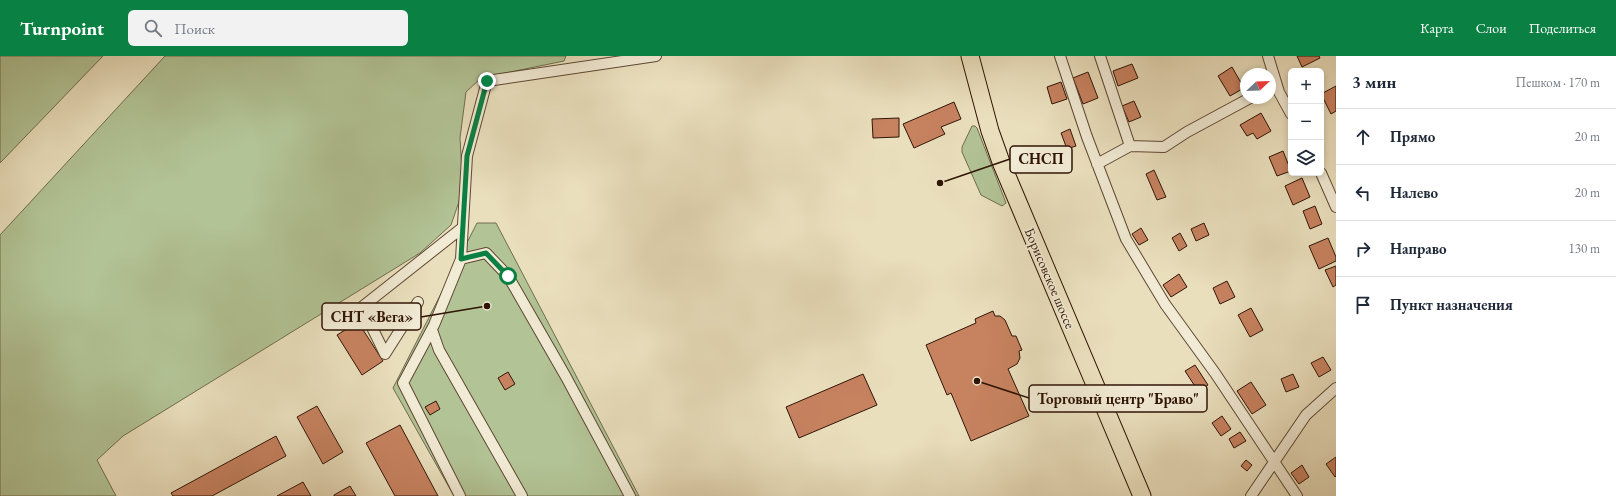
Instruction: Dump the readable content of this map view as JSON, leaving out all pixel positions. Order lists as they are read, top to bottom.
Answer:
{
  "streets": {
    "main road": ["Борисовское шоссе"]
  },
  "places": ["СНСП", "СНТ «Вега»", "Торговый центр \"Браво\""],
  "north": "top right",
  "page": {
    "header": "Turnpoint",
    "search": "Поиск",
    "nav": ["Карта", "Слои", "Поделиться"],
    "heading": ["3 мин", "Пешком · 170 m"],
    "map_buttons": ["+", "−"],
    "list": [
      ["Прямо", "20 m"],
      ["Налево", "20 m"],
      ["Направо", "130 m"],
      "Пункт назначения"
    ]
  }
}
